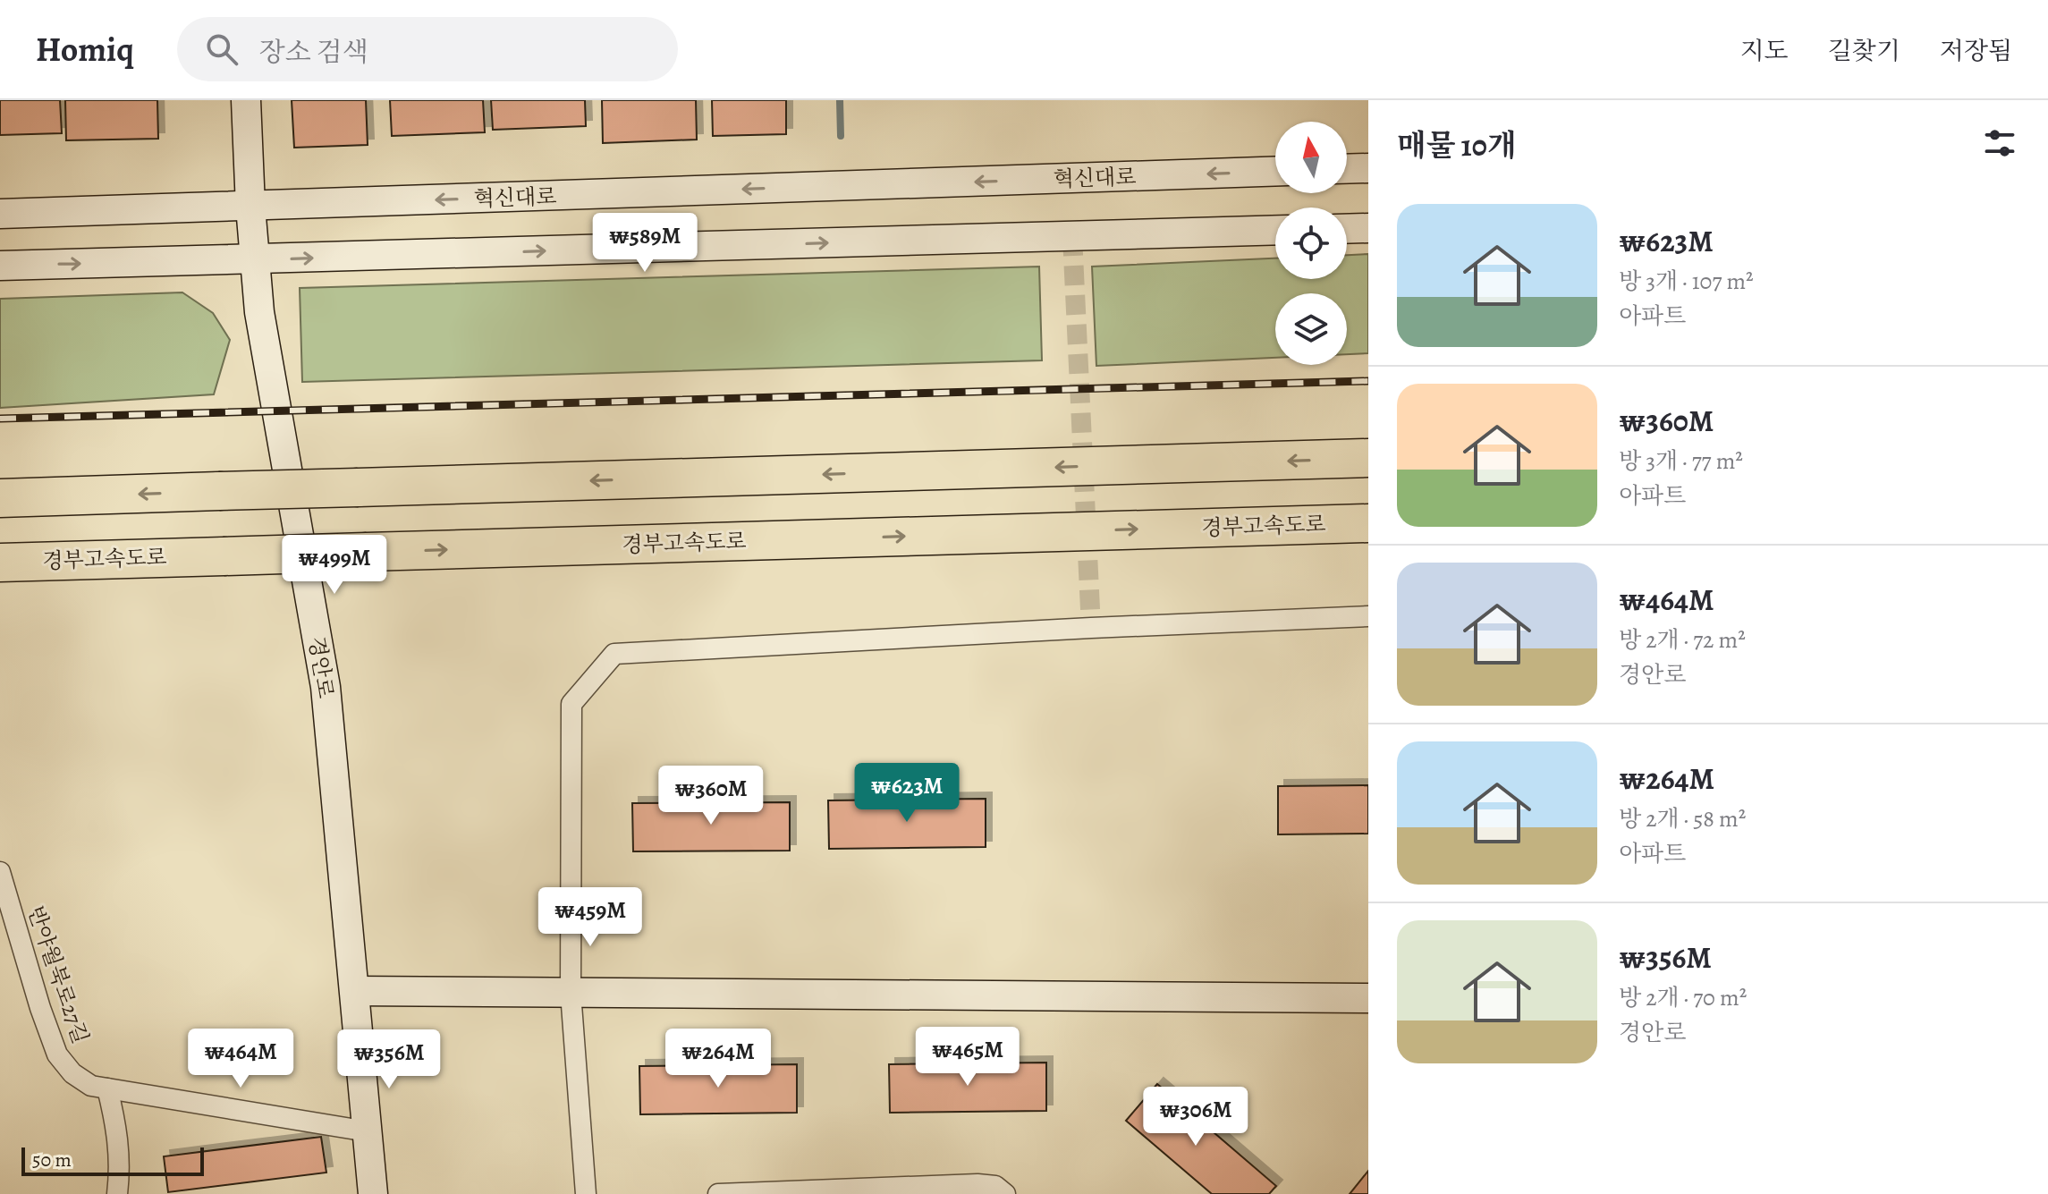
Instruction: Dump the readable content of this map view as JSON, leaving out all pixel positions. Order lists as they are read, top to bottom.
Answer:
{
  "streets": {
    "highway": ["경부고속도로"],
    "main road": ["혁신대로", "경안로"],
    "street": ["반야월북로27길"]
  },
  "crossings": [
    ["혁신대로", "경안로"],
    ["경안로", "반야월북로27길"]
  ],
  "scale_bar": "50 m",
  "north": "top",
  "page": {
    "header": "Homiq",
    "search": "장소 검색",
    "nav": ["지도", "길찾기", "저장됨"],
    "heading": "매물 10개",
    "list": [
      {
        "name": "₩623M",
        "note": "방 3개 · 107 m² · 아파트"
      },
      {
        "name": "₩360M",
        "note": "방 3개 · 77 m² · 아파트"
      },
      {
        "name": "₩464M",
        "note": "방 2개 · 72 m² · 경안로"
      },
      {
        "name": "₩264M",
        "note": "방 2개 · 58 m² · 아파트"
      },
      {
        "name": "₩356M",
        "note": "방 2개 · 70 m² · 경안로"
      }
    ],
    "price": [
      "₩589M",
      "₩499M",
      "₩623M",
      "₩360M",
      "₩459M",
      "₩465M",
      "₩464M",
      "₩264M",
      "₩356M",
      "₩306M"
    ],
    "scale": "50 m"
  }
}
